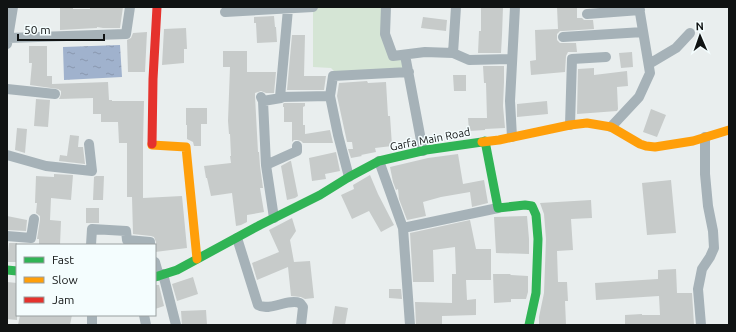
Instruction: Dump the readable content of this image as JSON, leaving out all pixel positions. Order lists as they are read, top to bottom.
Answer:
{
  "streets": {
    "main road": ["Garfa Main Road"]
  },
  "legend": ["Fast", "Slow", "Jam"],
  "scale_bar": "50 m",
  "north": "top"
}
